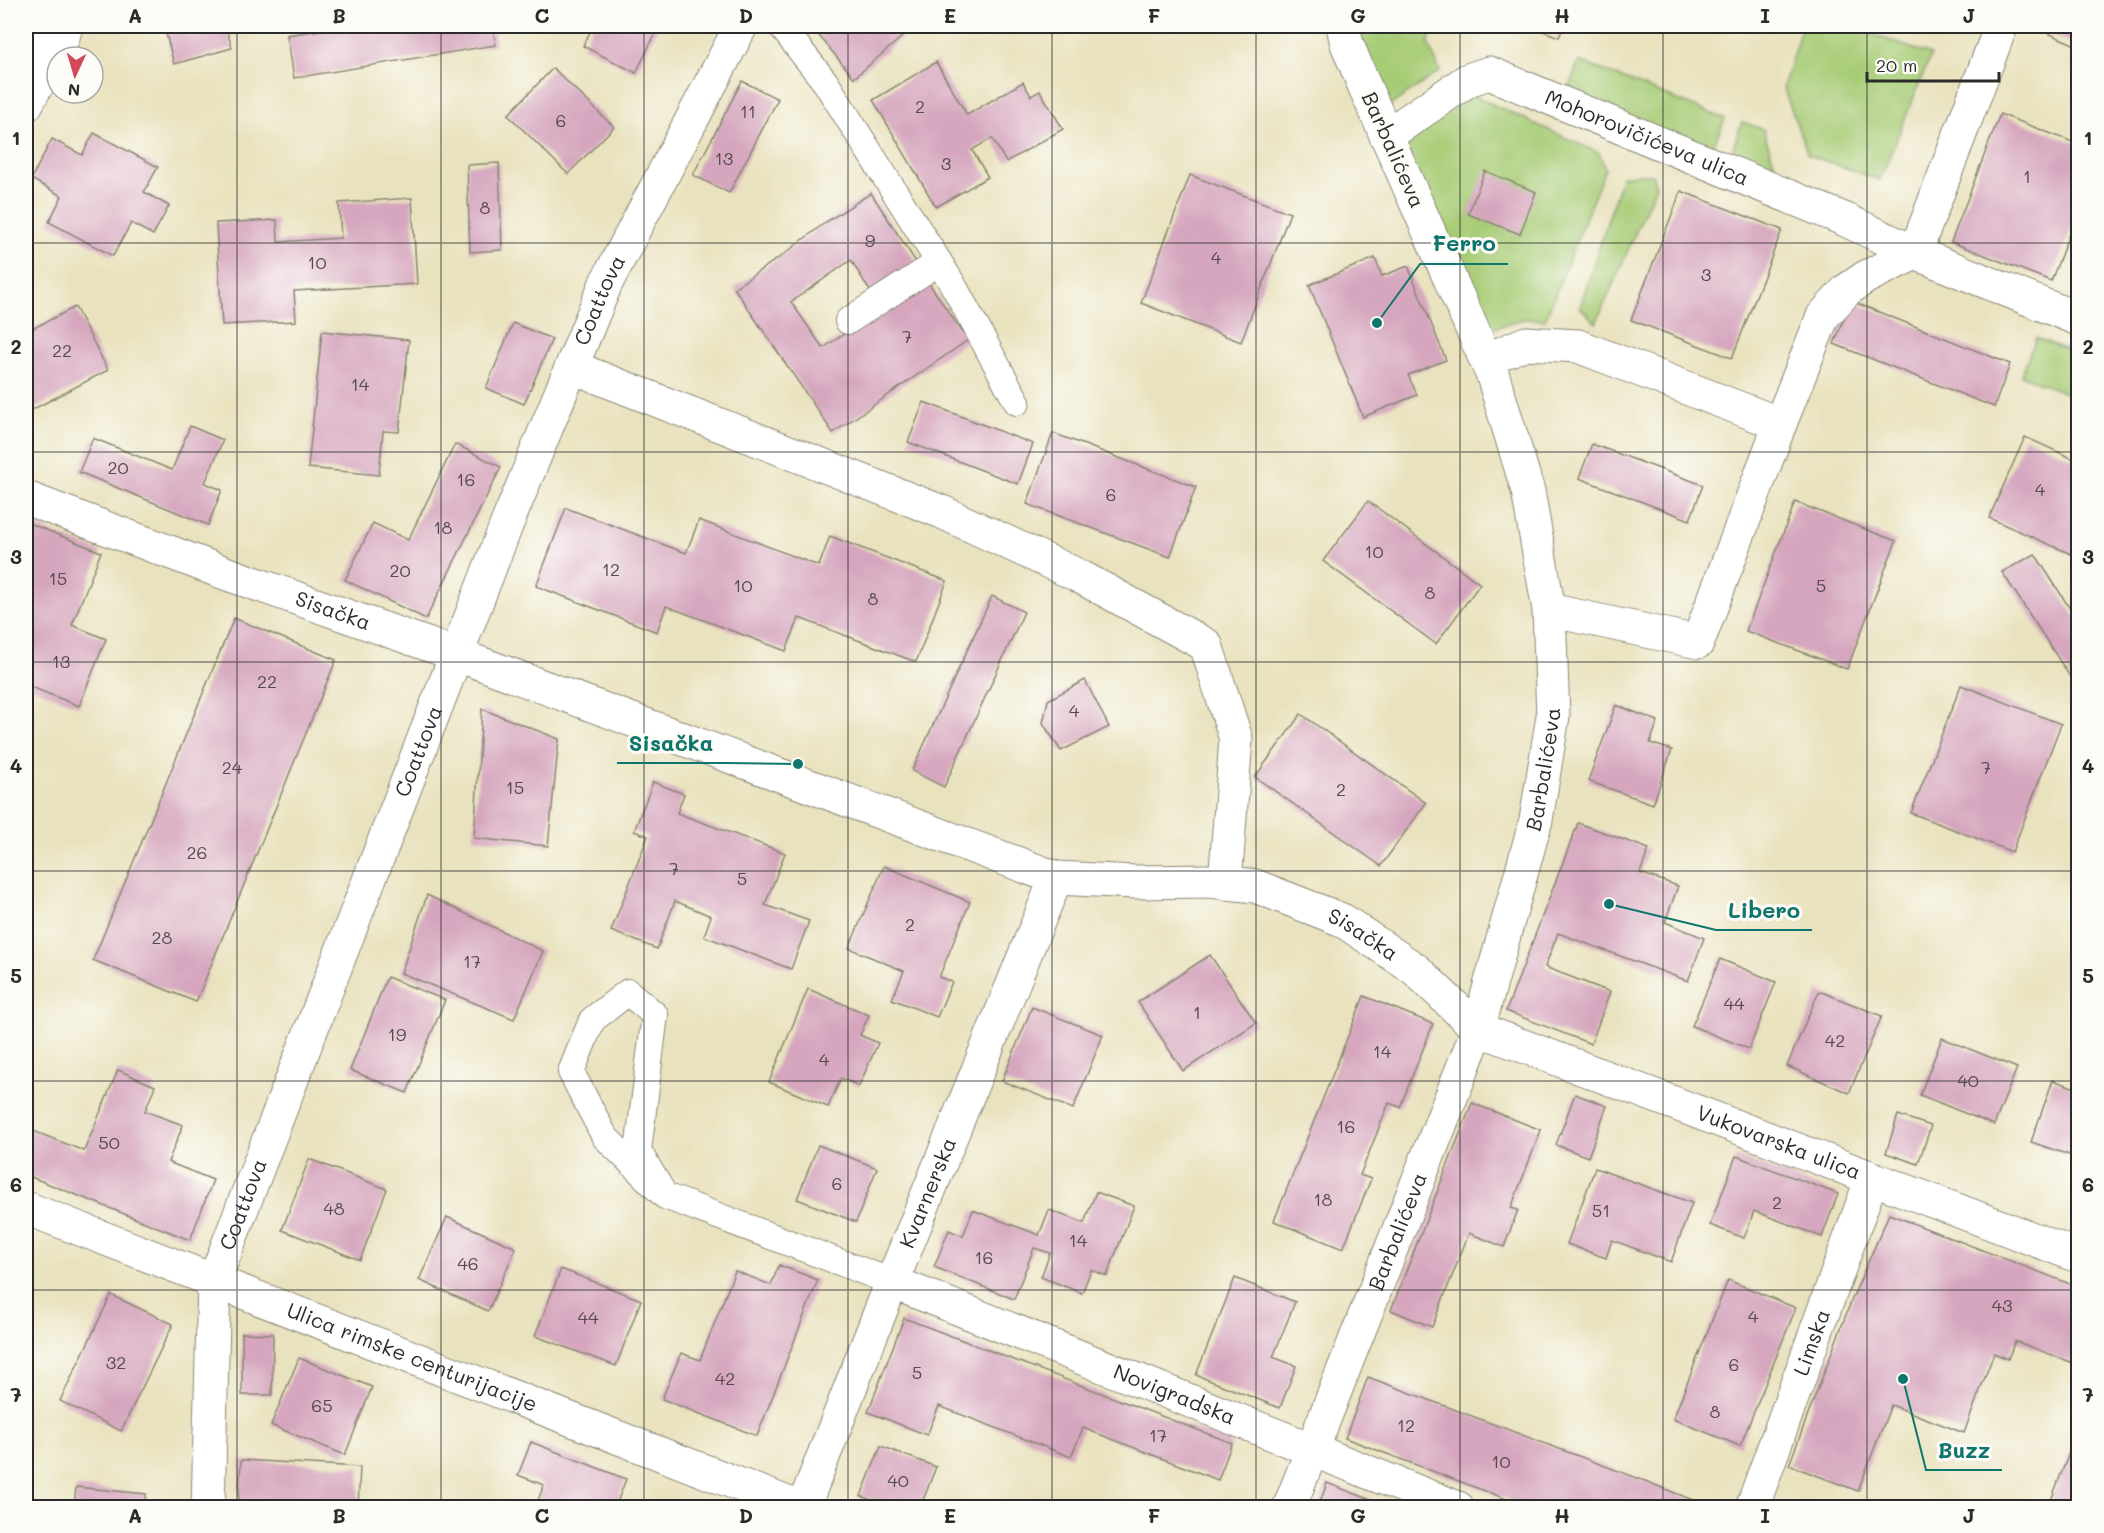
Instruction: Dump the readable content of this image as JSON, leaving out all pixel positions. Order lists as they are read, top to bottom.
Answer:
{
  "streets": {
    "street": [
      "Mohorovičićeva ulica",
      "Barbalićeva",
      "Coattova",
      "Sisačka",
      "Vukovarska ulica",
      "Kvarnerska",
      "Limska",
      "Ulica rimske centurijacije",
      "Novigradska"
    ]
  },
  "crossings": [
    ["Mohorovičićeva ulica", "Barbalićeva"],
    ["Barbalićeva", "Sisačka"],
    ["Barbalićeva", "Vukovarska ulica"],
    ["Barbalićeva", "Novigradska"],
    ["Coattova", "Sisačka"],
    ["Coattova", "Ulica rimske centurijacije"],
    ["Sisačka", "Vukovarska ulica"],
    ["Sisačka", "Kvarnerska"],
    ["Vukovarska ulica", "Limska"],
    ["Kvarnerska", "Ulica rimske centurijacije"],
    ["Kvarnerska", "Novigradska"]
  ],
  "places": [
    "Ferro",
    "Sisačka",
    "Libero",
    "Buzz"
  ],
  "house_numbers": [
    "2",
    "11",
    "6",
    "13",
    "3",
    "1",
    "8",
    "9",
    "4",
    "10",
    "3",
    "7",
    "22",
    "14",
    "20",
    "16",
    "4",
    "6",
    "18",
    "10",
    "12",
    "20",
    "15",
    "10",
    "5",
    "8",
    "8",
    "13",
    "22",
    "4",
    "24",
    "7",
    "15",
    "2",
    "26",
    "7",
    "5",
    "2",
    "28",
    "17",
    "44",
    "1",
    "19",
    "42",
    "14",
    "4",
    "40",
    "16",
    "50",
    "6",
    "18",
    "2",
    "48",
    "51",
    "14",
    "16",
    "46",
    "43",
    "4",
    "44",
    "32",
    "6",
    "5",
    "42",
    "65",
    "8",
    "12",
    "17",
    "10",
    "40"
  ],
  "scale_bar": "20 m",
  "north": "bottom",
  "grid": {
    "columns": [
      "A",
      "B",
      "C",
      "D",
      "E",
      "F",
      "G",
      "H",
      "I",
      "J"
    ],
    "rows": [
      "1",
      "2",
      "3",
      "4",
      "5",
      "6",
      "7"
    ]
  }
}
